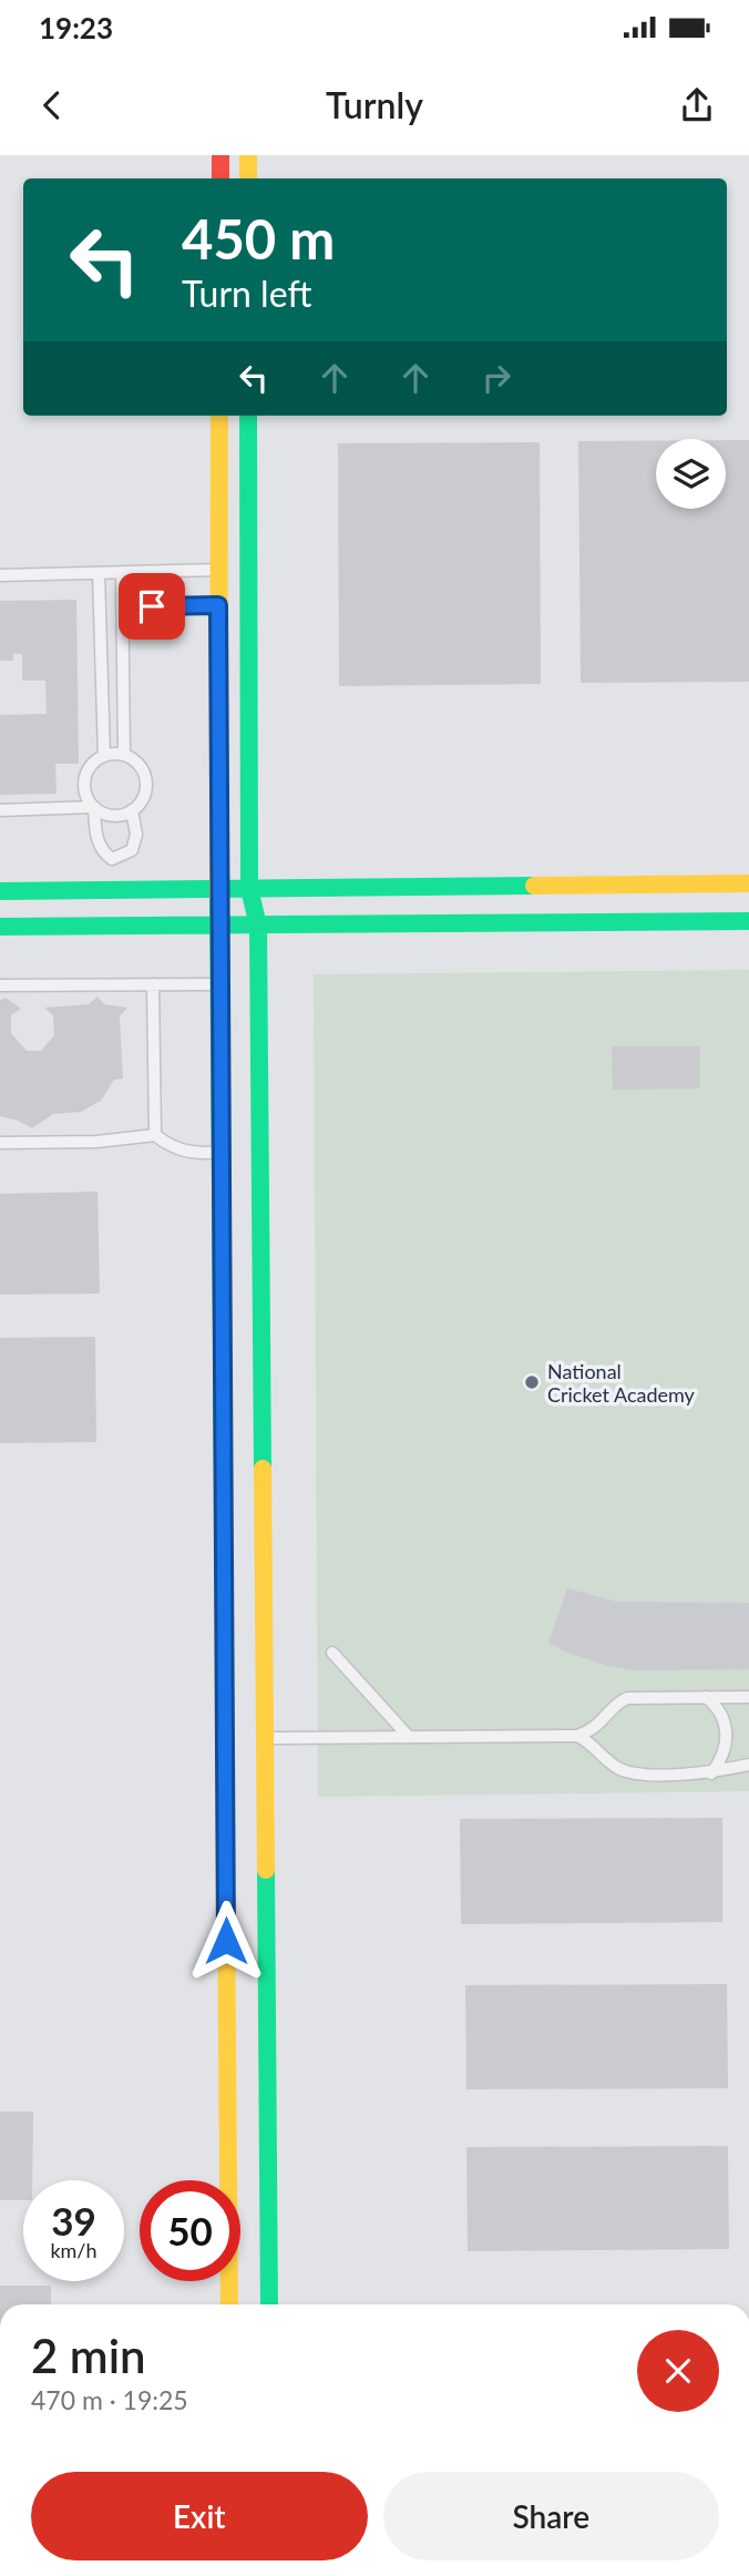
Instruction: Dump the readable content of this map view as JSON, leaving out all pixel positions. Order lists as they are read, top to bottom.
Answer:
{
  "places": ["National Cricket Academy"],
  "page": {
    "status": "19:23",
    "header": "Turnly",
    "turn": ["450 m", "Turn left"],
    "speed": "39 km/h",
    "limit": "50",
    "heading": ["2 min", "470 m · 19:25"],
    "buttons": ["Exit", "Share"]
  }
}
